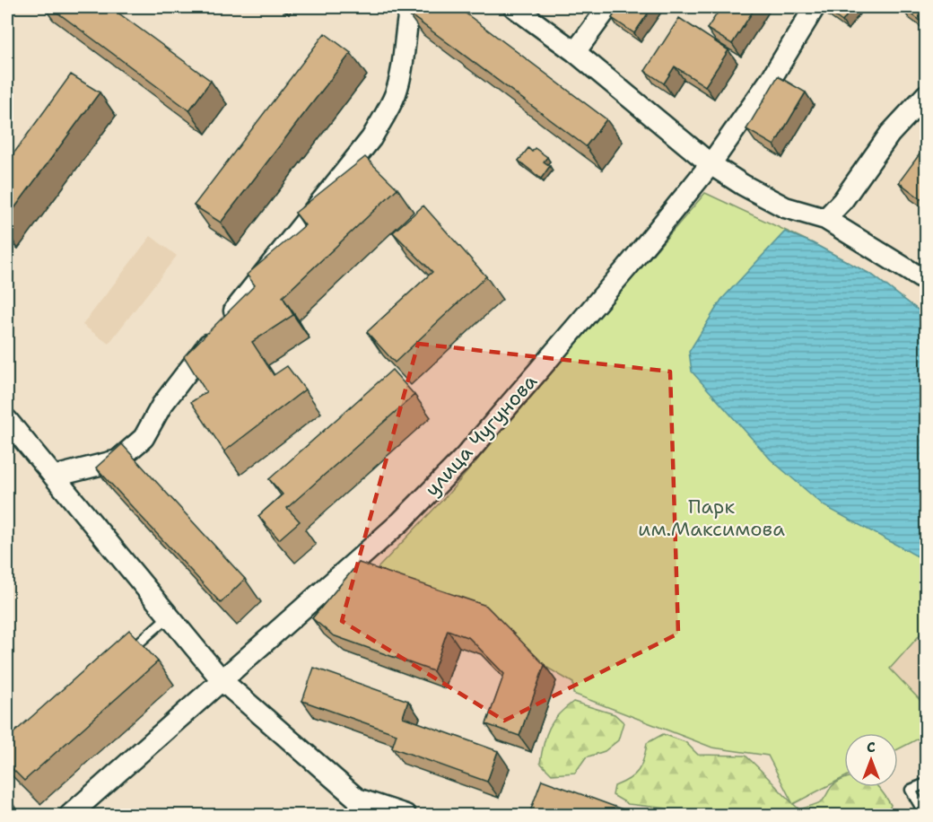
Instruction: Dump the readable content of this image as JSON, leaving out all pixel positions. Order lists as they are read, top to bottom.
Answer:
{
  "streets": {
    "street": ["улица Чугунова"]
  },
  "parks": ["Парк им.Максимова"],
  "north": "top"
}
